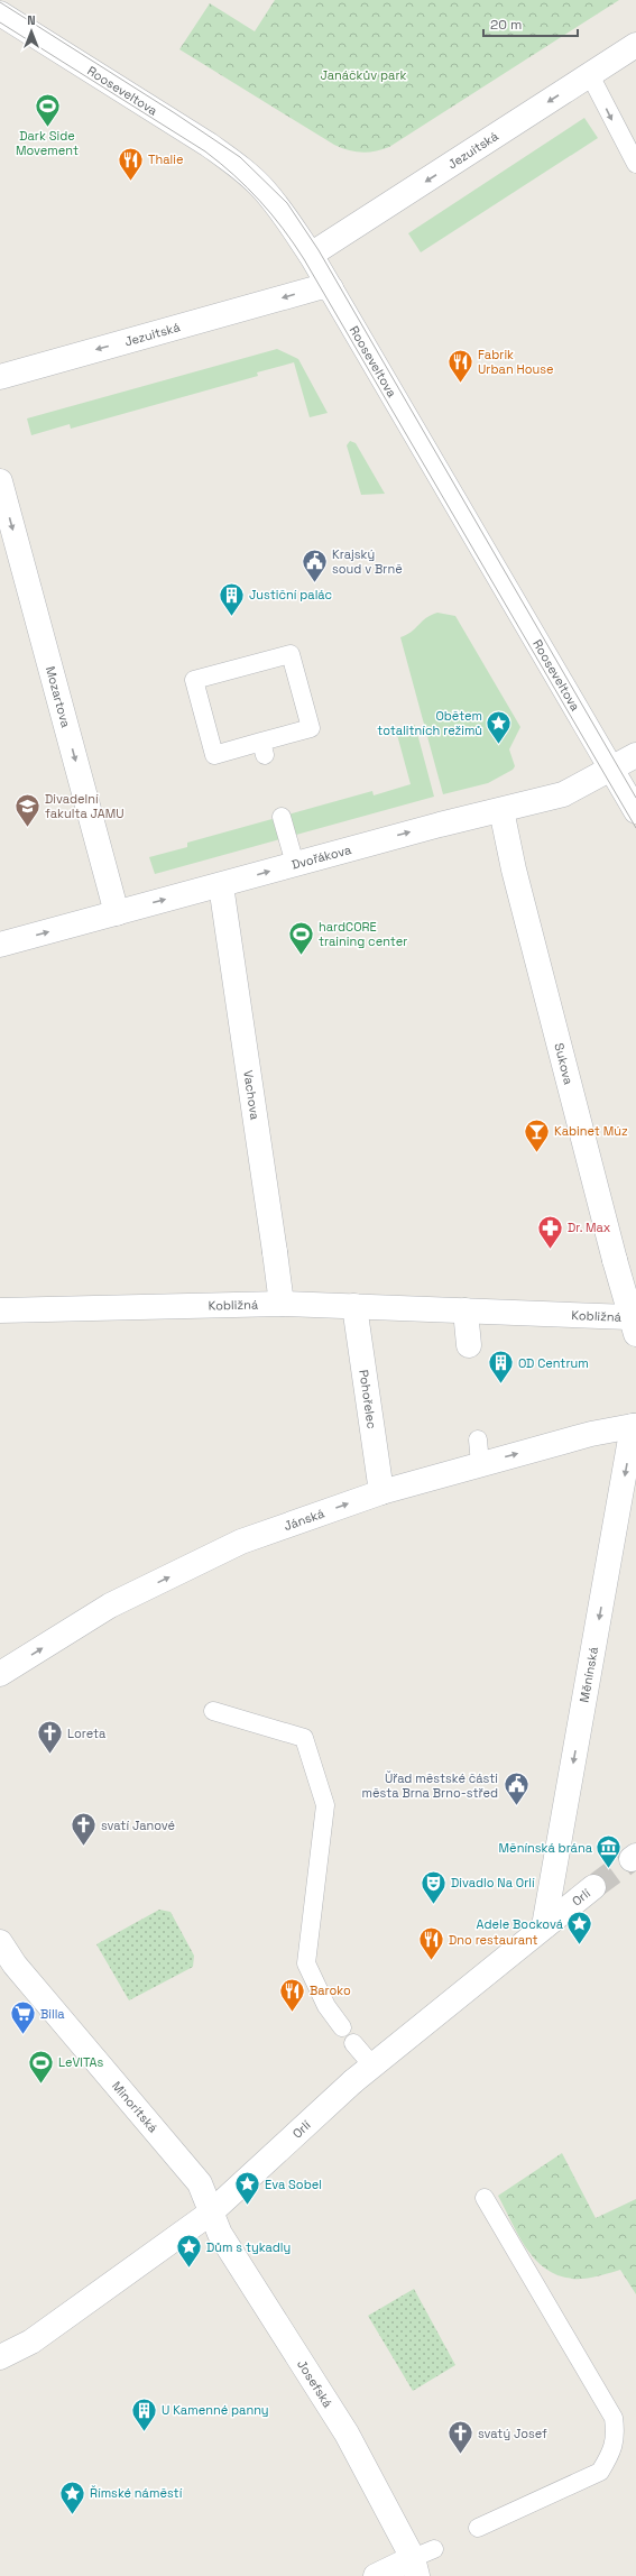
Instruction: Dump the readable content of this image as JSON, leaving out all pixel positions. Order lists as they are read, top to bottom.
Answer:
{
  "streets": {
    "street": [
      "Rooseveltova",
      "Jezuitská",
      "Mozartova",
      "Dvořákova",
      "Sukova",
      "Vachova",
      "Kobližná",
      "Pohořelec",
      "Jánská",
      "Měnínská",
      "Orlí",
      "Minoritská",
      "Josefská"
    ]
  },
  "crossings": [
    ["Rooseveltova", "Jezuitská"],
    ["Rooseveltova", "Dvořákova"],
    ["Mozartova", "Dvořákova"],
    ["Dvořákova", "Sukova"],
    ["Dvořákova", "Vachova"],
    ["Sukova", "Kobližná"],
    ["Vachova", "Kobližná"],
    ["Kobližná", "Pohořelec"],
    ["Pohořelec", "Jánská"],
    ["Jánská", "Měnínská"],
    ["Měnínská", "Orlí"],
    ["Orlí", "Minoritská"],
    ["Orlí", "Josefská"],
    ["Minoritská", "Josefská"]
  ],
  "one_way": [
    "Jezuitská",
    "Mozartova",
    "Dvořákova",
    "Jánská",
    "Měnínská"
  ],
  "parks": ["Janáčkův park"],
  "places": {
    "sports": ["Dark Side Movement", "hardCORE training center", "LeVITAs"],
    "restaurant": [
      "Thalie",
      "Fabrik Urban House",
      "Dno restaurant",
      "Baroko"
    ],
    "public building": ["Krajský soud v Brně", "Ǔřad městské části města Brna Brno-střed"],
    "building": ["Justiční palác", "OD Centrum", "U Kamenné panny"],
    "place": [
      "Obětem totalitních režimů",
      "Adele Bocková",
      "Eva Sobel",
      "Dům s tykadly",
      "Římské náměstí"
    ],
    "school or university": ["Divadelní fakulta JAMU"],
    "bar": ["Kabinet Múz"],
    "pharmacy": ["Dr. Max"],
    "church": ["Loreta", "svatí Janové", "svatý Josef"],
    "museum": ["Měnínská brána"],
    "theatre": ["Divadlo Na Orlí"],
    "supermarket": ["Billa"]
  },
  "scale_bar": "20 m",
  "north": "top"
}
